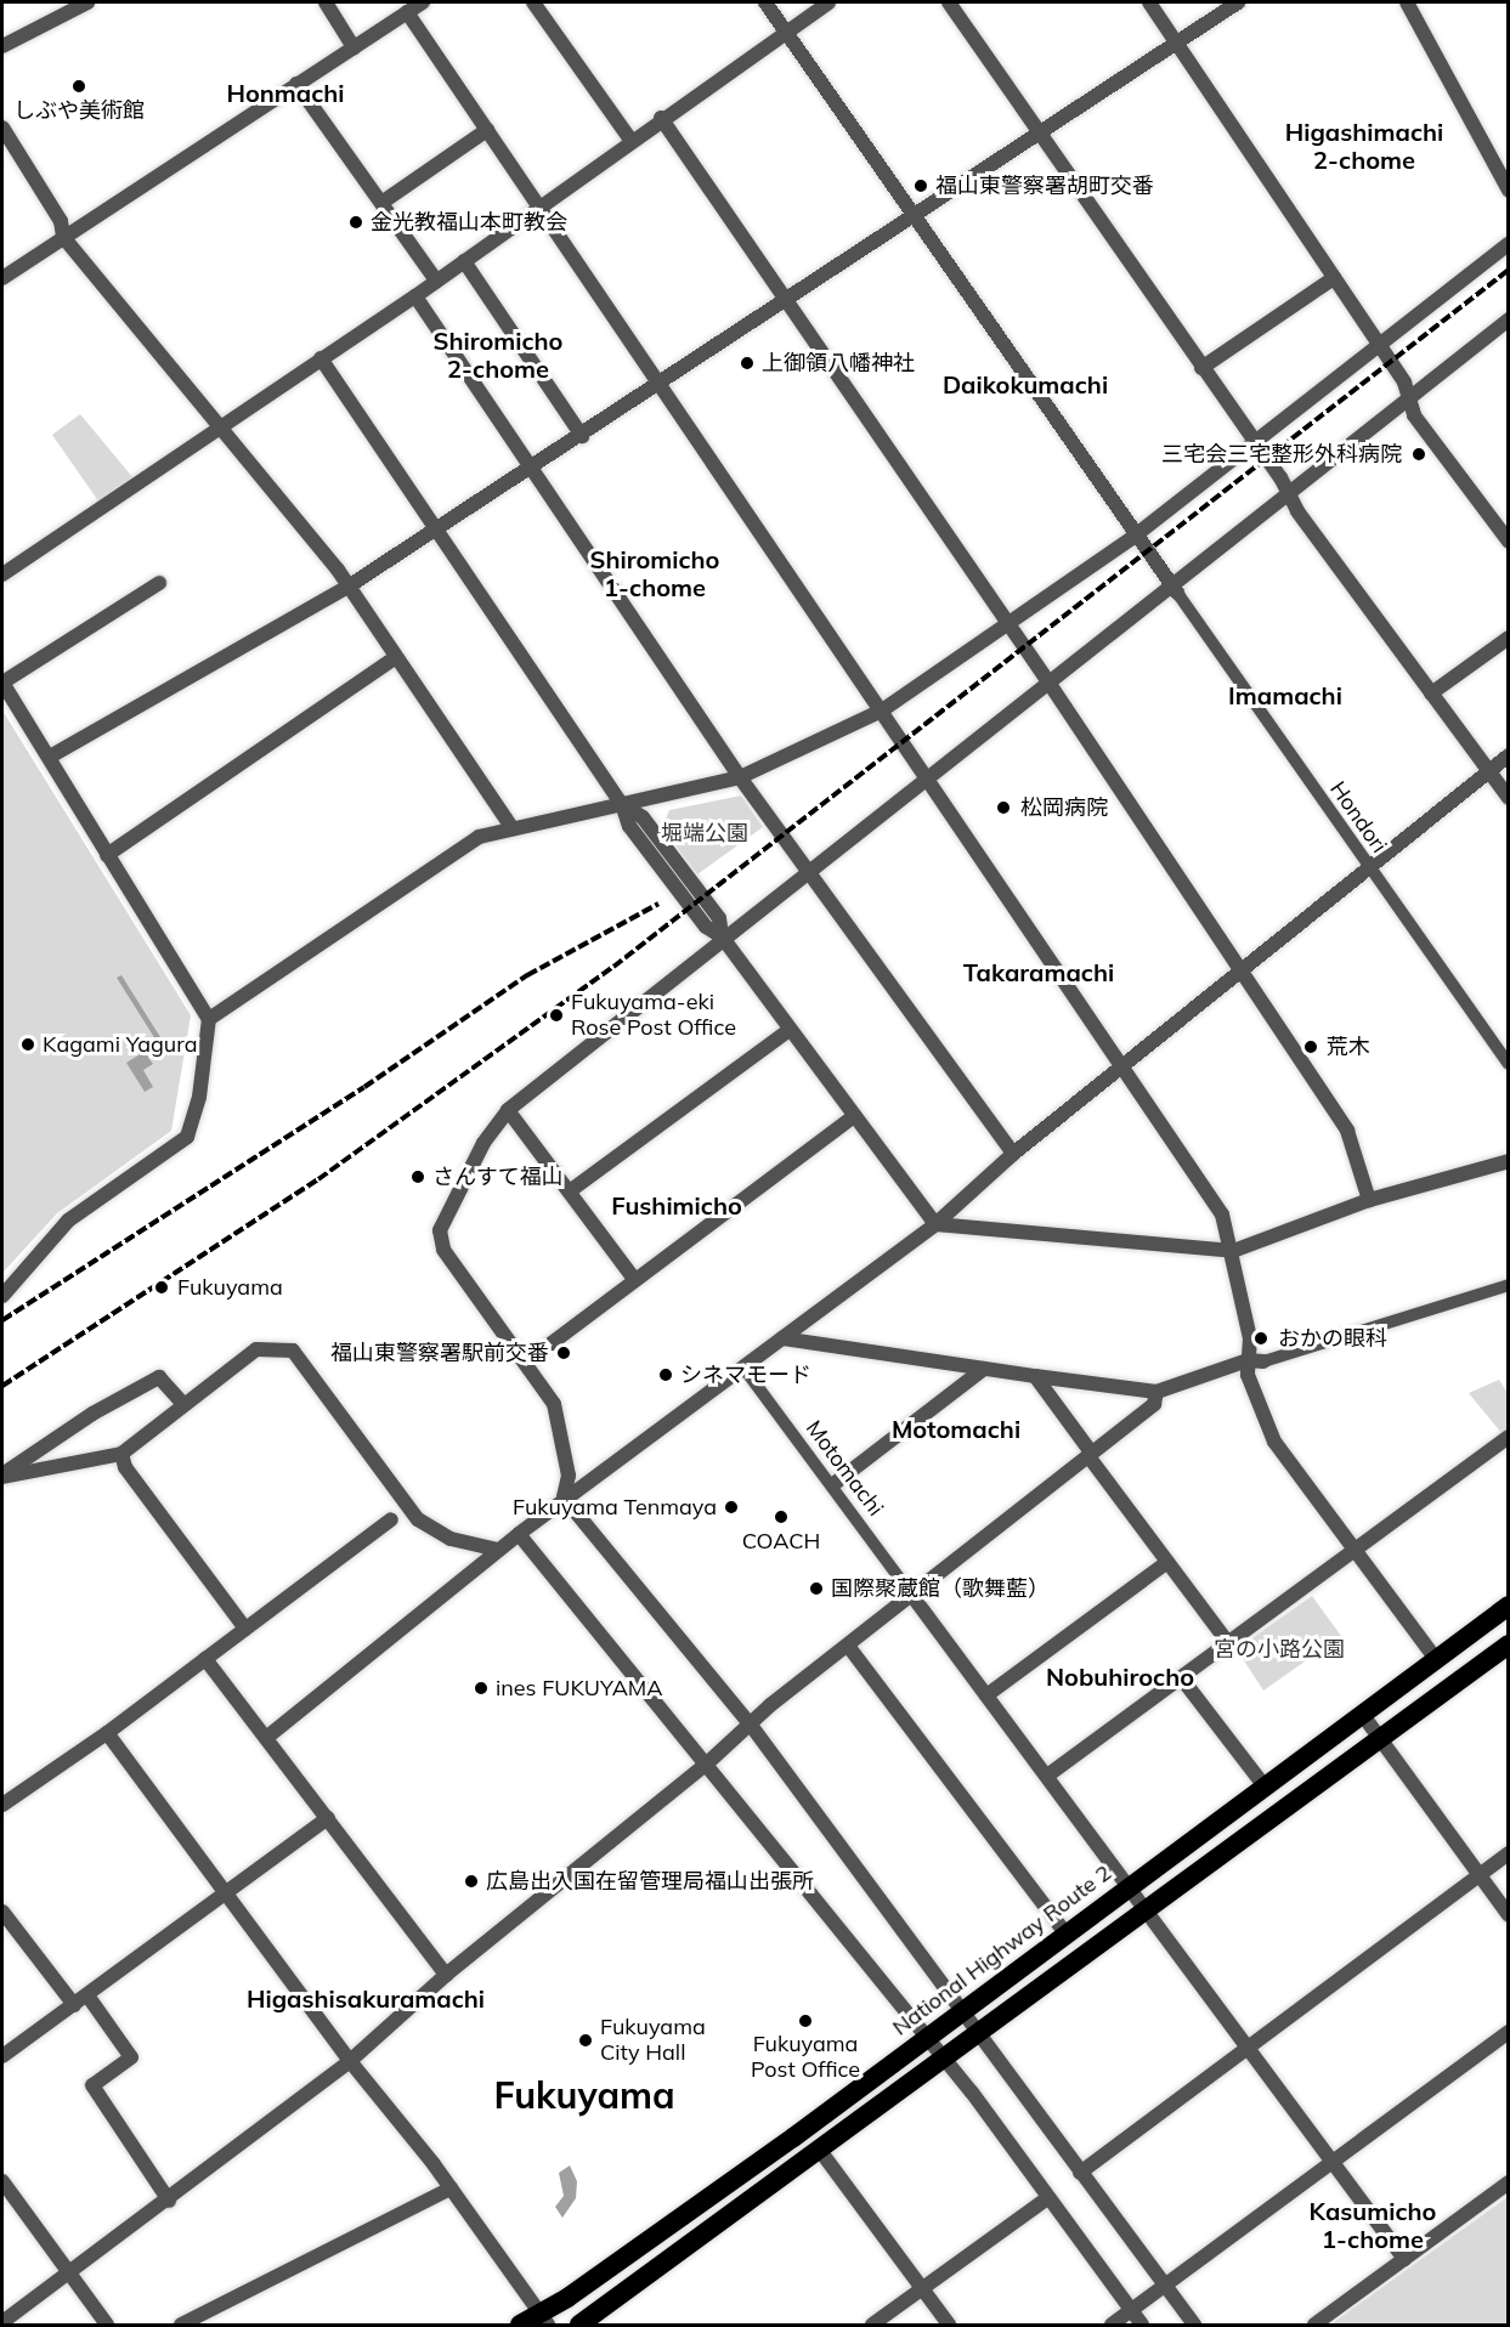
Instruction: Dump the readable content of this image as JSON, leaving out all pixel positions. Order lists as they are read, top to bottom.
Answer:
{
  "streets": {
    "highway": ["National Highway Route 2"],
    "street": ["Hondori", "Motomachi"]
  },
  "districts": [
    "Honmachi",
    "Higashimachi 2-chome",
    "Shiromicho 2-chome",
    "Daikokumachi",
    "Shiromicho 1-chome",
    "Imamachi",
    "Takaramachi",
    "Fushimicho",
    "Motomachi",
    "Nobuhirocho",
    "Higashisakuramachi",
    "Fukuyama",
    "Kasumicho 1-chome"
  ],
  "parks": ["堀端公園", "宮の小路公園"],
  "places": [
    "しぶや美術館",
    "福山東警察署胡町交番",
    "金光教福山本町教会",
    "上御領八幡神社",
    "三宅会三宅整形外科病院",
    "松岡病院",
    "Fukuyama-eki Rose Post Office",
    "Kagami Yagura",
    "荒木",
    "さんすて福山",
    "Fukuyama",
    "おかの眼科",
    "福山東警察署駅前交番",
    "シネマモード",
    "Fukuyama Tenmaya",
    "COACH",
    "国際聚蔵館（歌舞藍）",
    "ines FUKUYAMA",
    "広島出入国在留管理局福山出張所",
    "Fukuyama Post Office",
    "Fukuyama City Hall"
  ]
}
